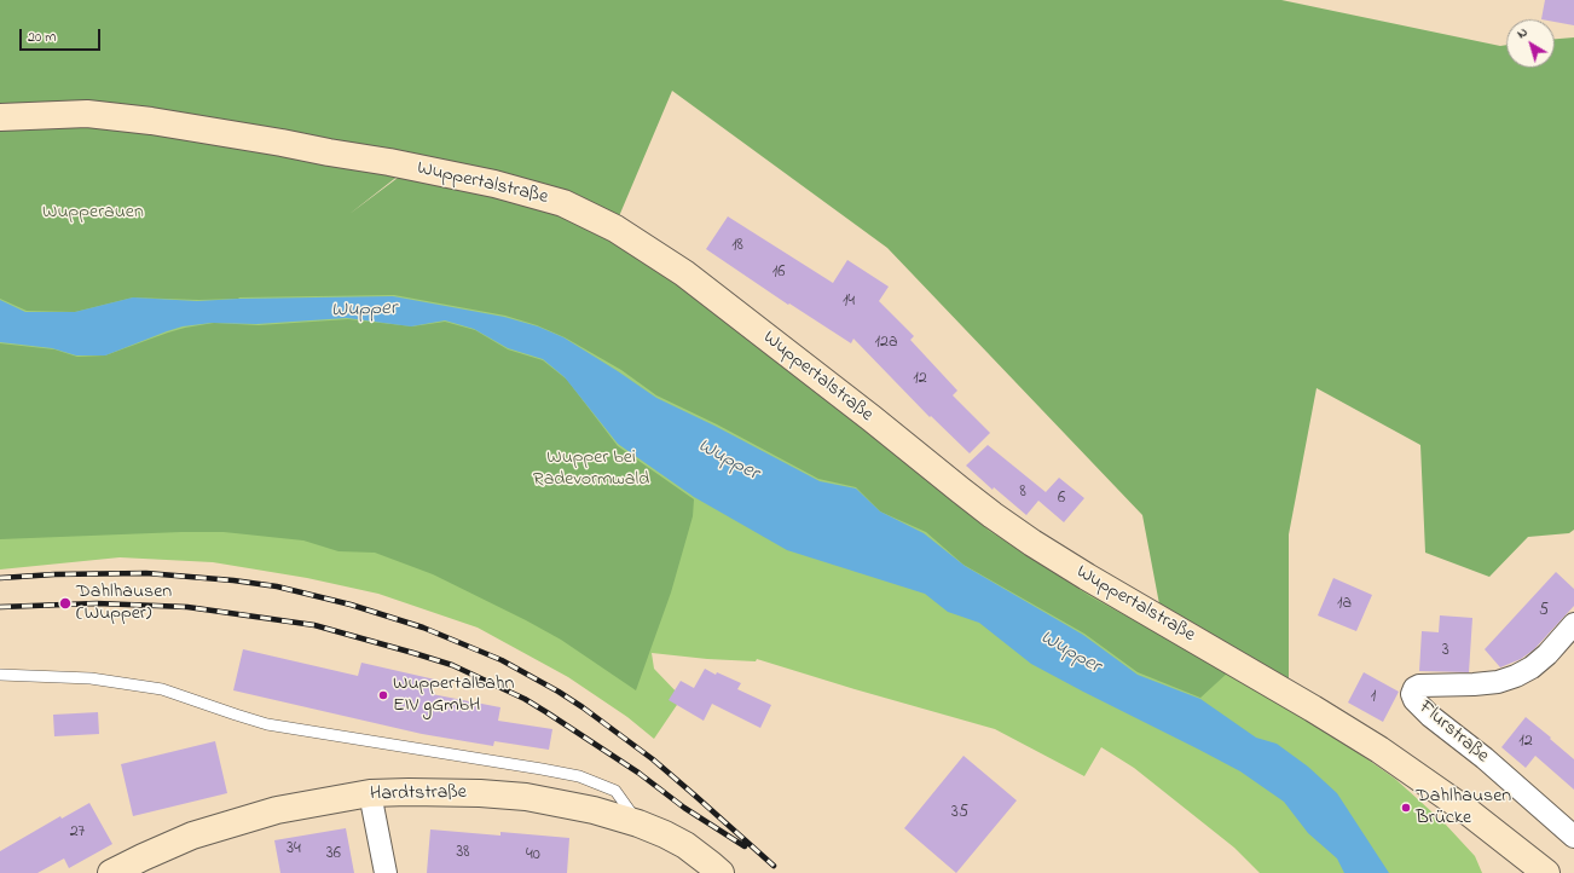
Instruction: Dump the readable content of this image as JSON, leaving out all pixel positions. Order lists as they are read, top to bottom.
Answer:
{
  "streets": {
    "main road": ["Wuppertalstraße", "Hardtstraße"],
    "street": ["Flurstraße"]
  },
  "water": ["Wupper"],
  "parks": ["Wupperauen", "Wupper bei Radevormwald"],
  "places": ["Dahlhausen (Wupper)", "Wuppertalbahn EIV gGmbH", "Dahlhausen Brücke"],
  "house_numbers": [
    "18",
    "16",
    "14",
    "12a",
    "12",
    "8",
    "6",
    "1a",
    "5",
    "3",
    "1",
    "12",
    "35",
    "27",
    "34",
    "38",
    "36",
    "40"
  ],
  "scale_bar": "20 m",
  "north": "top left"
}
